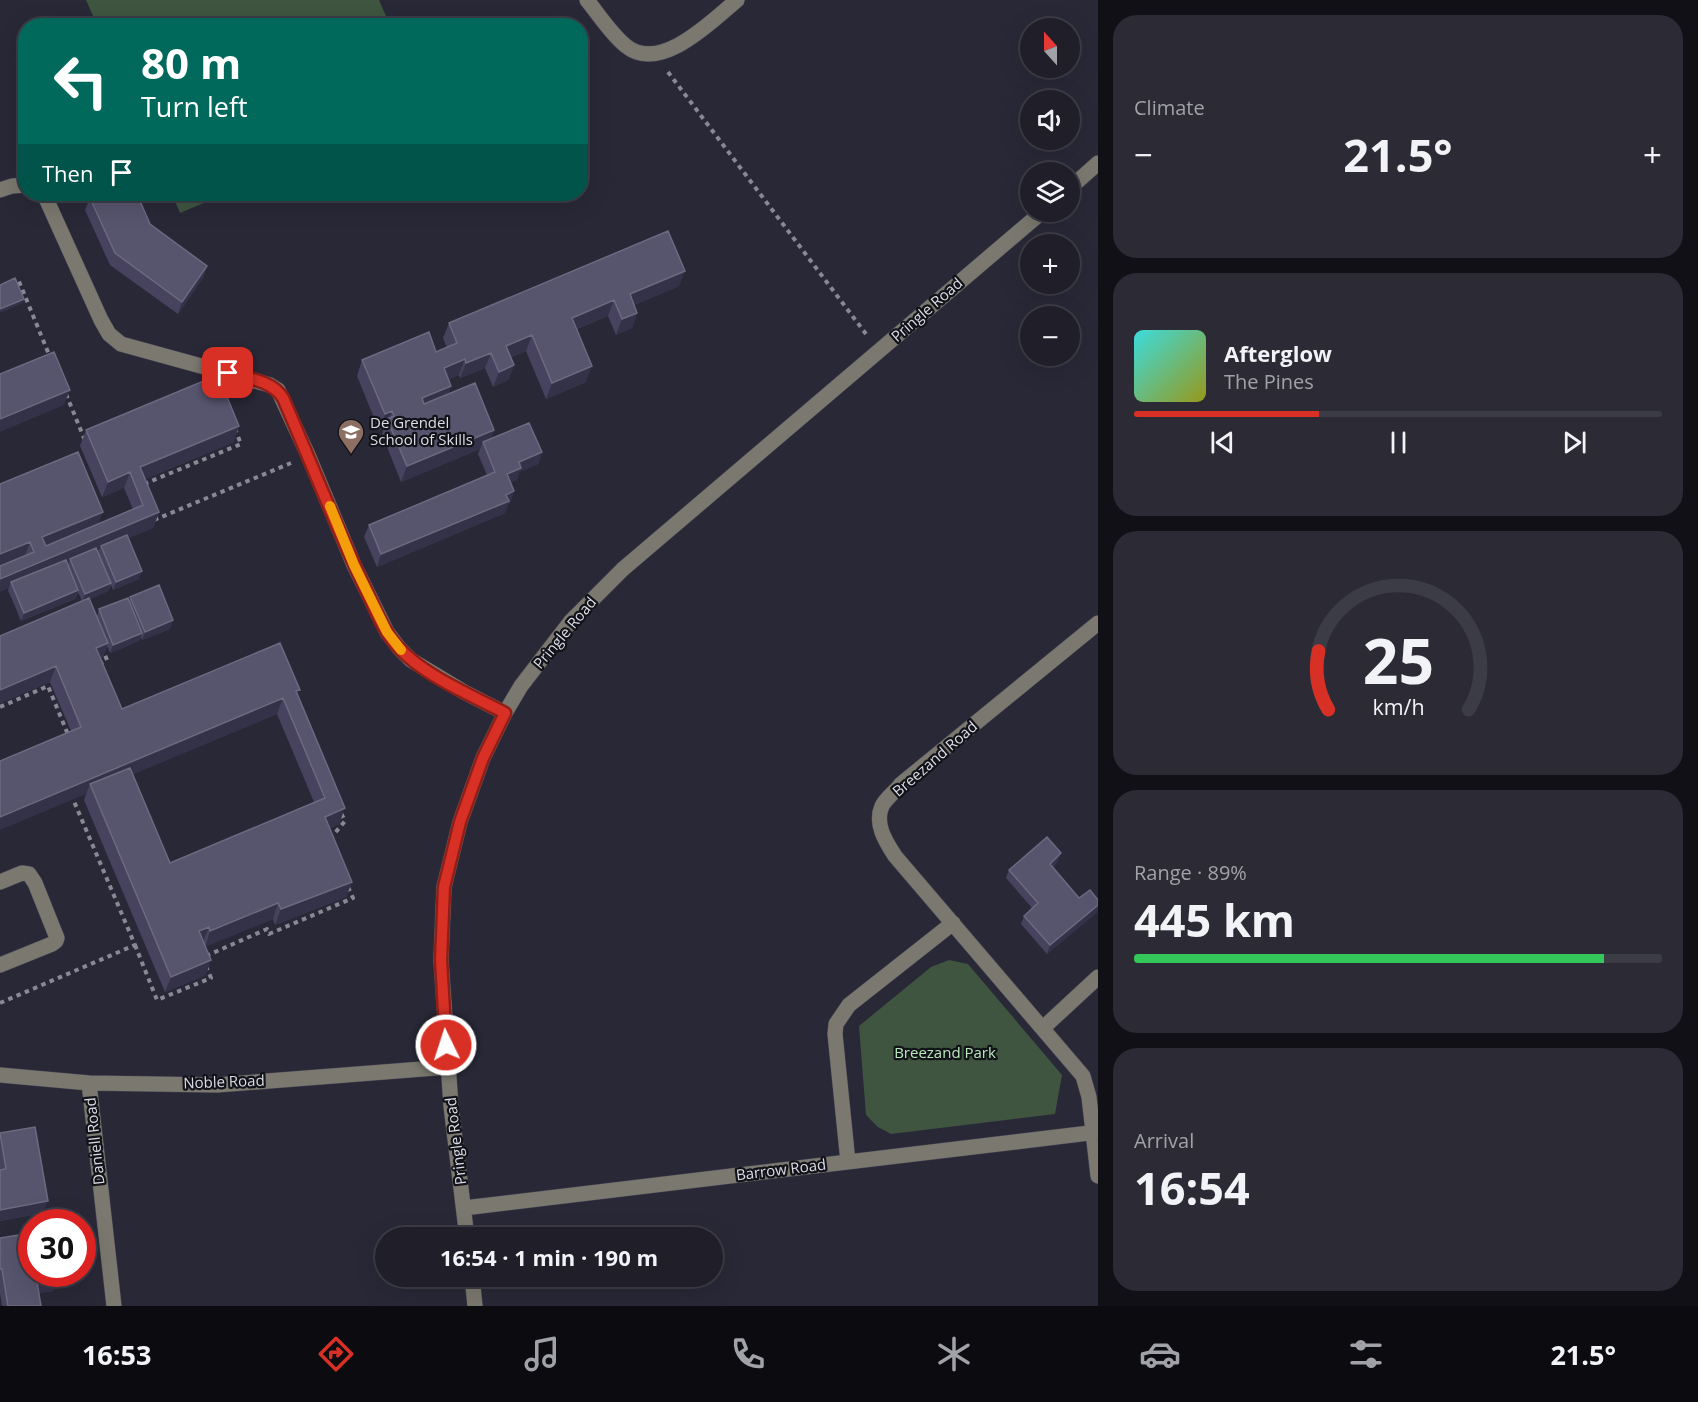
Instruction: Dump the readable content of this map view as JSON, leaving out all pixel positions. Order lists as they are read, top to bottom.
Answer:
{
  "streets": {
    "street": [
      "Pringle Road",
      "Breezand Road",
      "Noble Road",
      "Daniell Road",
      "Barrow Road"
    ]
  },
  "crossings": [
    ["Pringle Road", "Noble Road"],
    ["Pringle Road", "Barrow Road"],
    ["Breezand Road", "Barrow Road"],
    ["Noble Road", "Daniell Road"]
  ],
  "parks": ["Breezand Park"],
  "places": {
    "school or university": ["De Grendel School of Skills"]
  },
  "north": "top",
  "page": {
    "tile": [
      "Climate",
      ["Range · 89%", "445 km"],
      ["Arrival", "16:54"]
    ],
    "map_buttons": ["+", "−"],
    "turn": ["80 m", "Turn left"],
    "heat": ["−", "21.5°", "+"],
    "then": "Then",
    "song": ["Afterglow", "The Pines"],
    "limit": "30",
    "trip": "16:54 · 1 min · 190 m",
    "tabs": ["16:53", "21.5°"],
    "gauge": ["25", "km/h"]
  }
}
